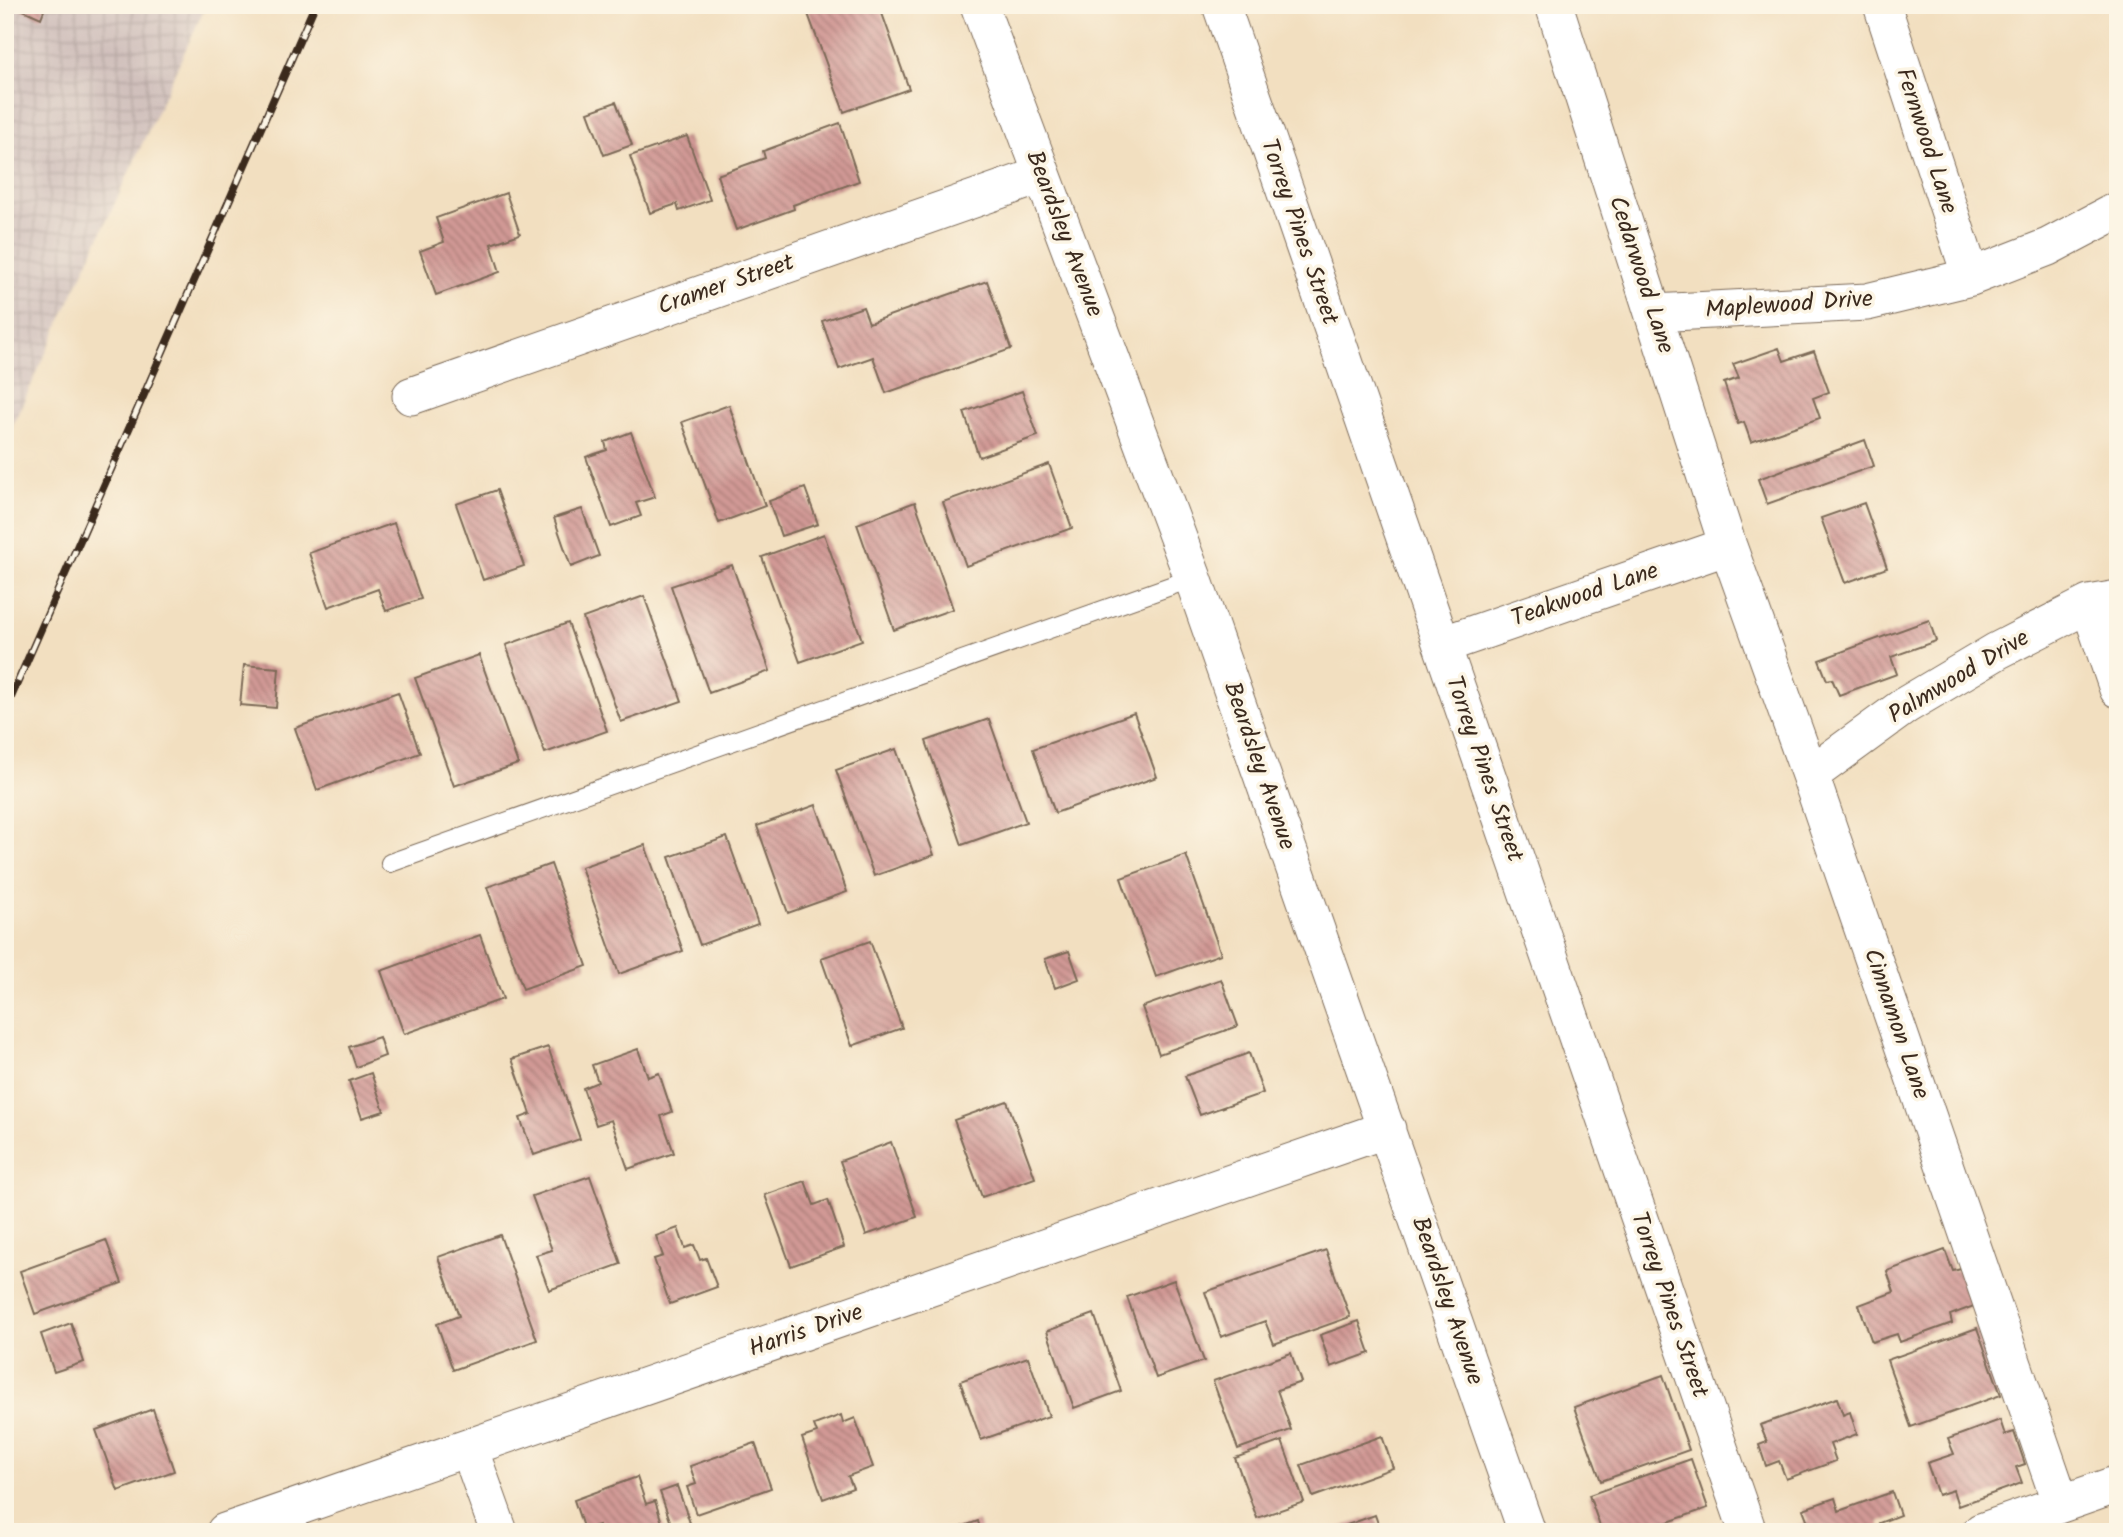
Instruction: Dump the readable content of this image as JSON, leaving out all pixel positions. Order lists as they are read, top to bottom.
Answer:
{
  "streets": {
    "street": [
      "Fernwood Lane",
      "Torrey Pines Street",
      "Beardsley Avenue",
      "Cedarwood Lane",
      "Cramer Street",
      "Maplewood Drive",
      "Teakwood Lane",
      "Palmwood Drive",
      "Cinnamon Lane",
      "Harris Drive"
    ]
  },
  "crossings": [
    ["Fernwood Lane", "Maplewood Drive"],
    ["Torrey Pines Street", "Teakwood Lane"],
    ["Beardsley Avenue", "Cramer Street"],
    ["Beardsley Avenue", "Harris Drive"],
    ["Cedarwood Lane", "Maplewood Drive"],
    ["Cedarwood Lane", "Teakwood Lane"],
    ["Cedarwood Lane", "Cinnamon Lane"],
    ["Teakwood Lane", "Cinnamon Lane"],
    ["Palmwood Drive", "Cinnamon Lane"]
  ]
}
